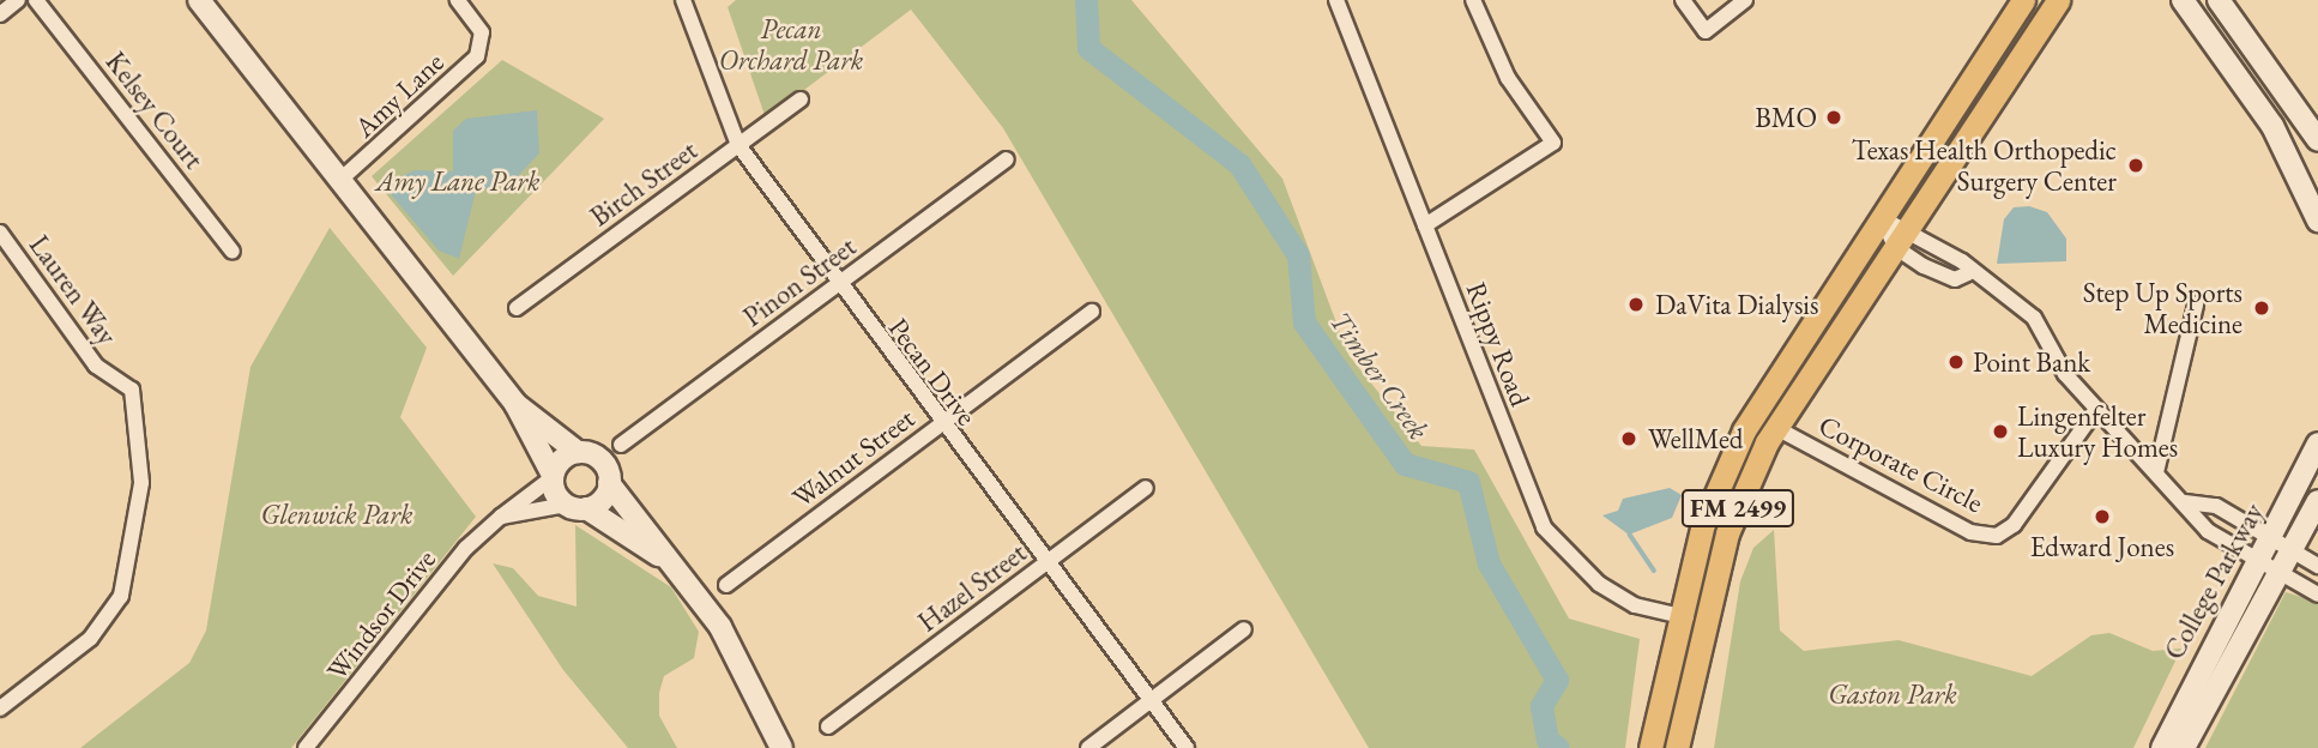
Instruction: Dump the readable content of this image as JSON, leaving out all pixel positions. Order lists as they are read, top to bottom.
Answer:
{
  "streets": {
    "main road": ["FM 2499"],
    "street": [
      "Amy Lane",
      "Kelsey Court",
      "Birch Street",
      "Pinon Street",
      "Lauren Way",
      "Rippy Road",
      "Pecan Drive",
      "Walnut Street",
      "Corporate Circle",
      "College Parkway",
      "Hazel Street",
      "Windsor Drive"
    ]
  },
  "crossings": [
    ["Birch Street", "Pecan Drive"],
    ["Pinon Street", "Pecan Drive"],
    ["Rippy Road", "FM 2499"],
    ["Pecan Drive", "Walnut Street"],
    ["Pecan Drive", "Hazel Street"],
    ["Corporate Circle", "FM 2499"]
  ],
  "water": ["Timber Creek"],
  "parks": [
    "Pecan Orchard Park",
    "Amy Lane Park",
    "Glenwick Park",
    "Gaston Park"
  ],
  "places": [
    "BMO",
    "Texas Health Orthopedic Surgery Center",
    "DaVita Dialysis",
    "Step Up Sports Medicine",
    "Point Bank",
    "Lingenfelter Luxury Homes",
    "WellMed",
    "Edward Jones"
  ]
}
